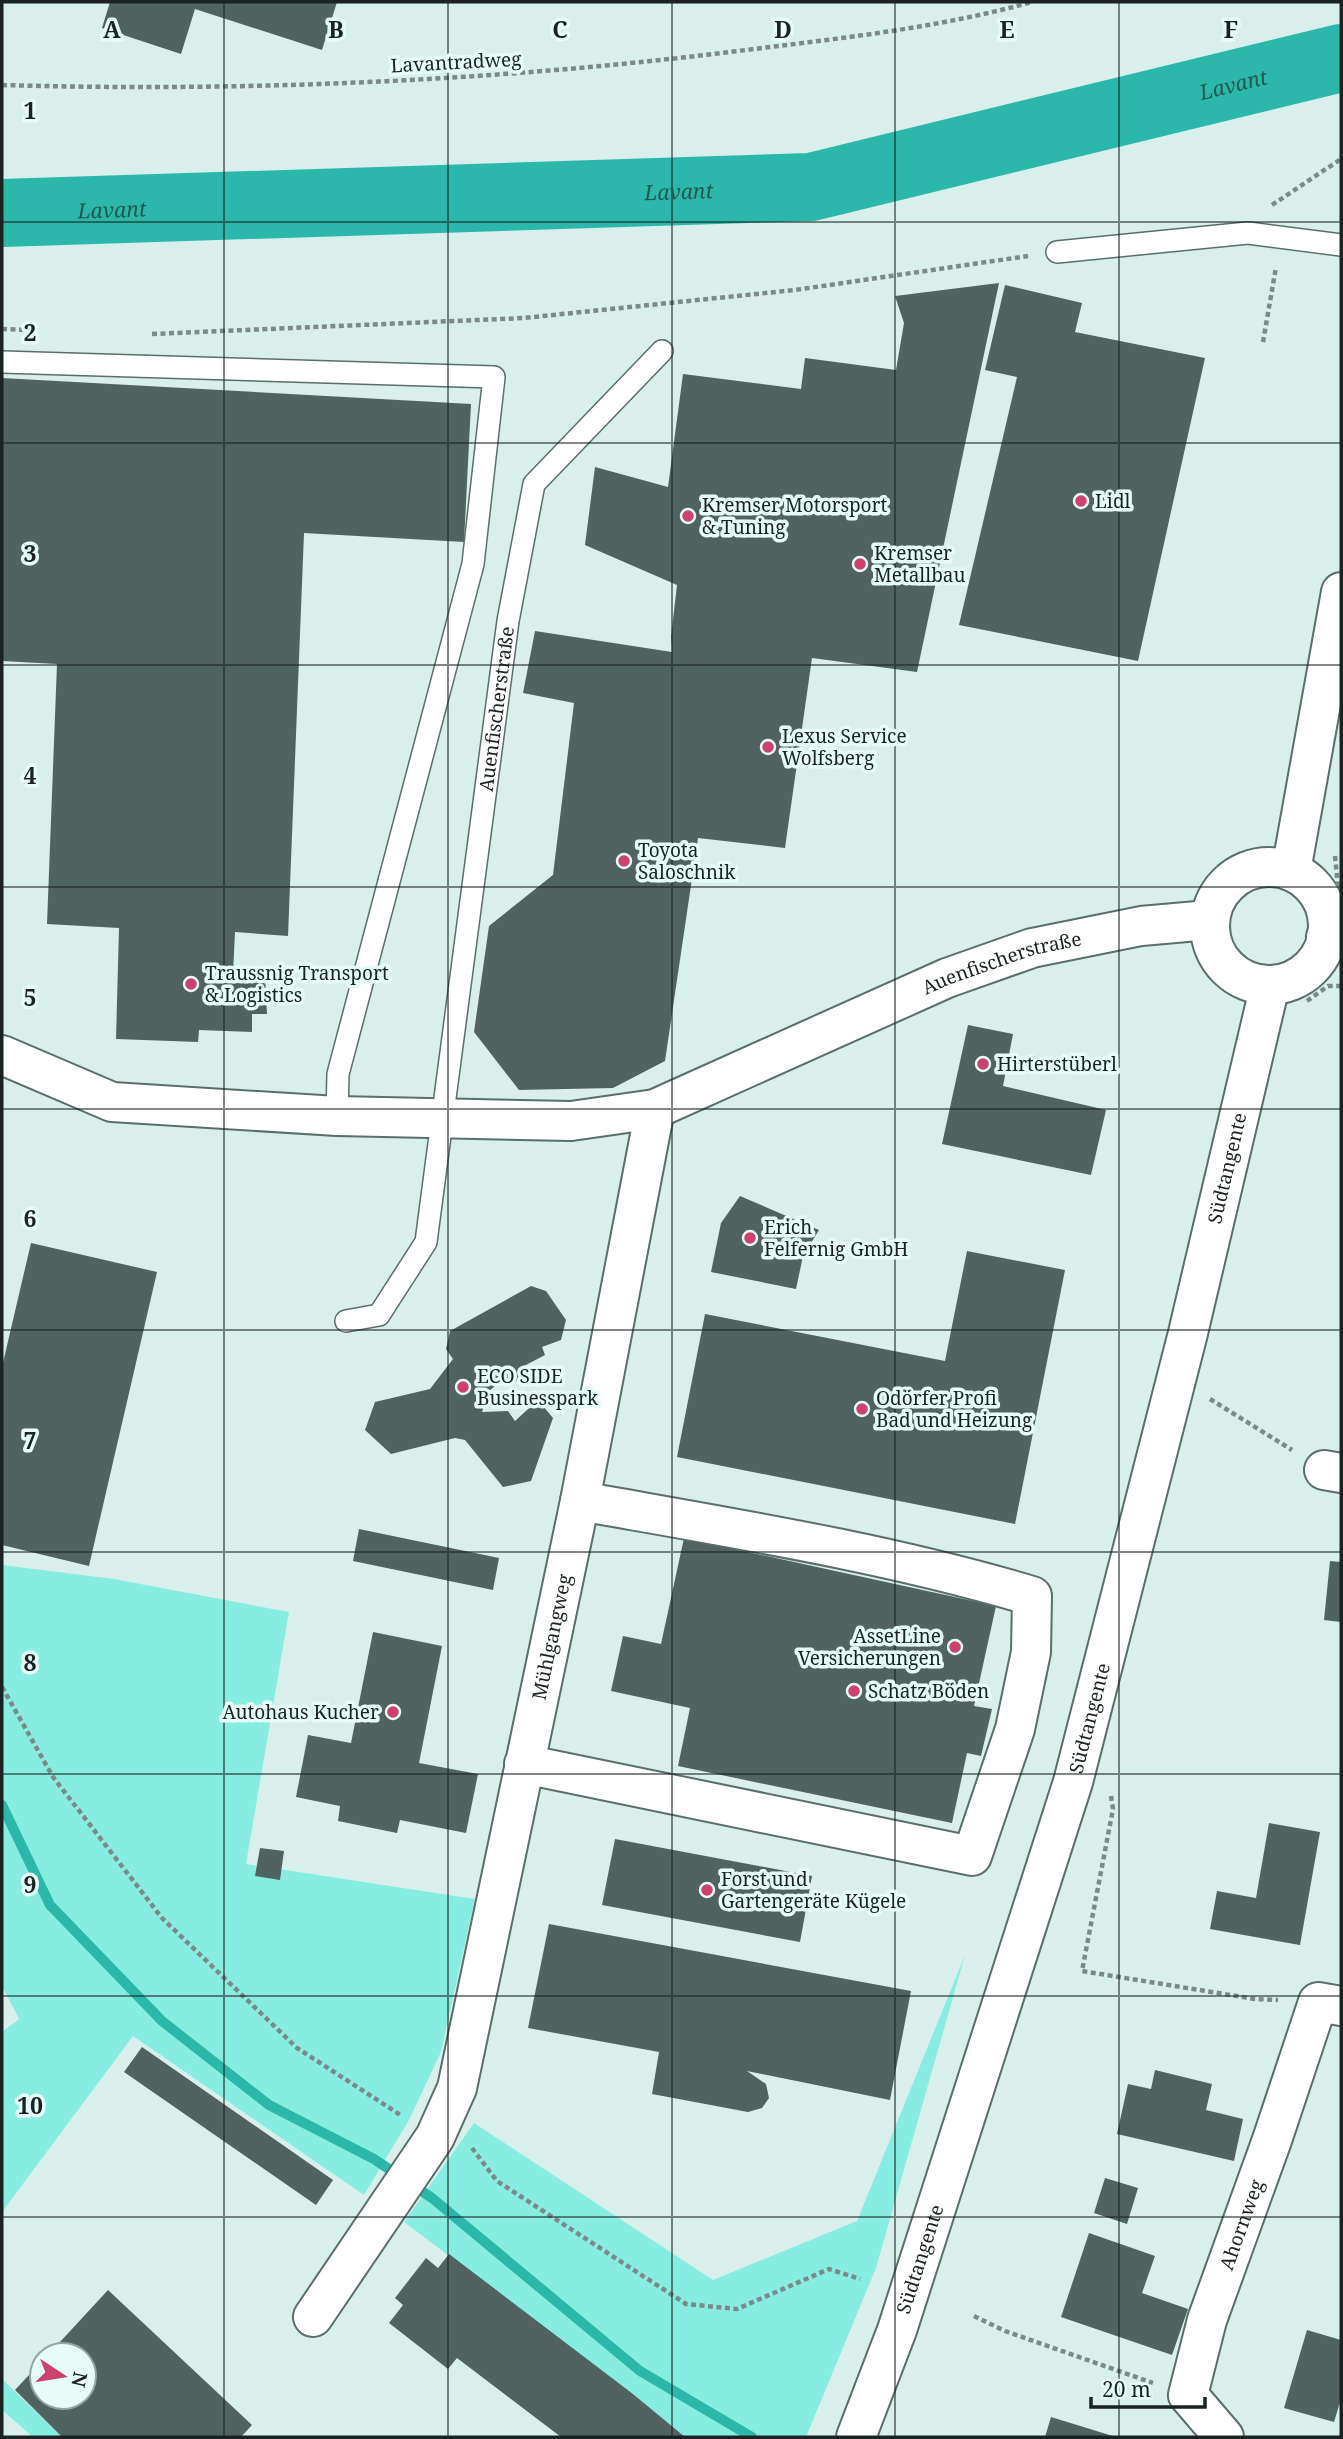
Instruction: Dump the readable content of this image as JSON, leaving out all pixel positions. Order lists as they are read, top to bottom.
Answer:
{
  "streets": {
    "street": [
      "Auenfischerstraße",
      "Südtangente",
      "Mühlgangweg",
      "Ahornweg"
    ],
    "path": ["Lavantradweg"]
  },
  "crossings": [
    ["Auenfischerstraße", "Südtangente"],
    ["Auenfischerstraße", "Mühlgangweg"]
  ],
  "water": ["Lavant"],
  "places": [
    "Lidl",
    "Kremser Motorsport & Tuning",
    "Kremser Metallbau",
    "Lexus Service Wolfsberg",
    "Toyota Saloschnik",
    "Traussnig Transport & Logistics",
    "Hirterstüberl",
    "Erich Felfernig GmbH",
    "ECO SIDE Businesspark",
    "Odörfer Profi Bad und Heizung",
    "AssetLine Versicherungen",
    "Schatz Böden",
    "Autohaus Kucher",
    "Forst und Gartengeräte Kügele"
  ],
  "scale_bar": "20 m",
  "north": "right",
  "grid": {
    "columns": [
      "A",
      "B",
      "C",
      "D",
      "E",
      "F"
    ],
    "rows": [
      "1",
      "2",
      "3",
      "4",
      "5",
      "6",
      "7",
      "8",
      "9",
      "10"
    ]
  }
}
